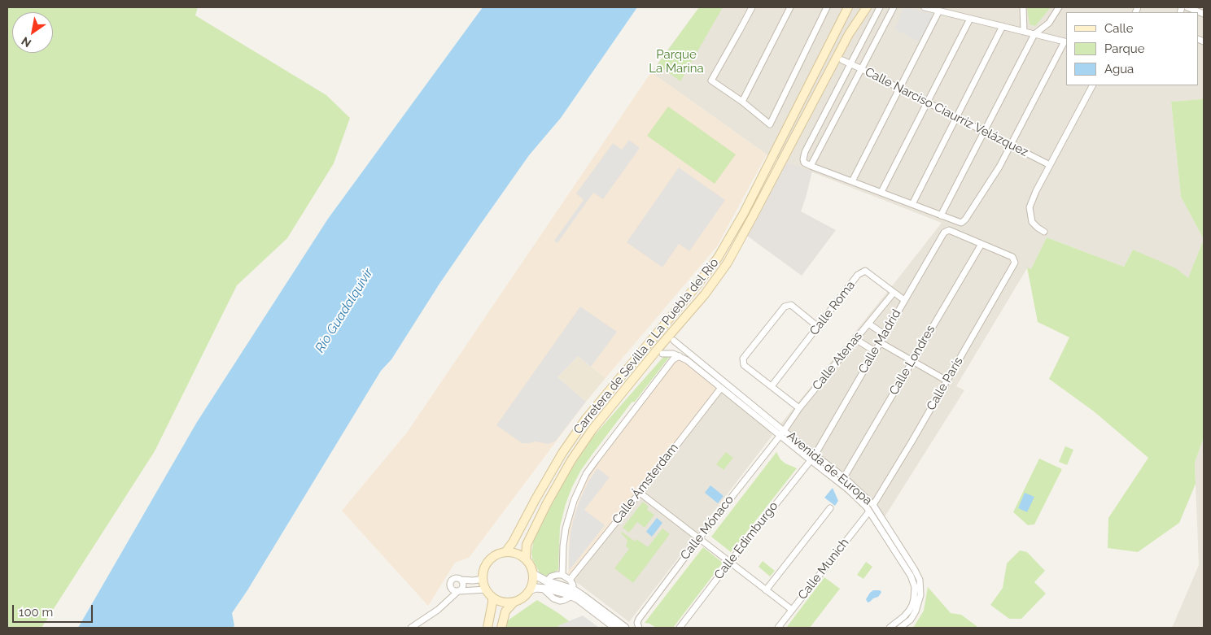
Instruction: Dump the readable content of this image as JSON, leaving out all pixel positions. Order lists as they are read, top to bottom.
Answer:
{
  "streets": {
    "main road": ["Carretera de Sevilla a La Puebla del Río"],
    "street": [
      "Calle Narciso Ciaurriz Velázquez",
      "Calle Roma",
      "Calle Madrid",
      "Calle Londres",
      "Calle Atenas",
      "Calle París",
      "Avenida de Europa",
      "Calle Ámsterdam",
      "Calle Mónaco",
      "Calle Edimburgo",
      "Calle Munich"
    ]
  },
  "crossings": [
    ["Calle Roma", "Calle Madrid"],
    ["Calle Roma", "Calle Atenas"],
    ["Calle Madrid", "Calle Londres"],
    ["Calle Madrid", "Calle París"],
    ["Calle Madrid", "Avenida de Europa"],
    ["Calle Madrid", "Calle Edimburgo"],
    ["Calle Londres", "Calle París"],
    ["Calle Londres", "Avenida de Europa"],
    ["Calle Atenas", "Avenida de Europa"],
    ["Calle Atenas", "Calle Mónaco"],
    ["Calle París", "Avenida de Europa"],
    ["Avenida de Europa", "Calle Ámsterdam"],
    ["Avenida de Europa", "Calle Mónaco"],
    ["Avenida de Europa", "Calle Edimburgo"],
    ["Avenida de Europa", "Calle Munich"]
  ],
  "water": ["Río Guadalquivir"],
  "parks": ["Parque La Marina"],
  "legend": ["Calle", "Parque", "Agua"],
  "scale_bar": "100 m",
  "north": "bottom left"
}
